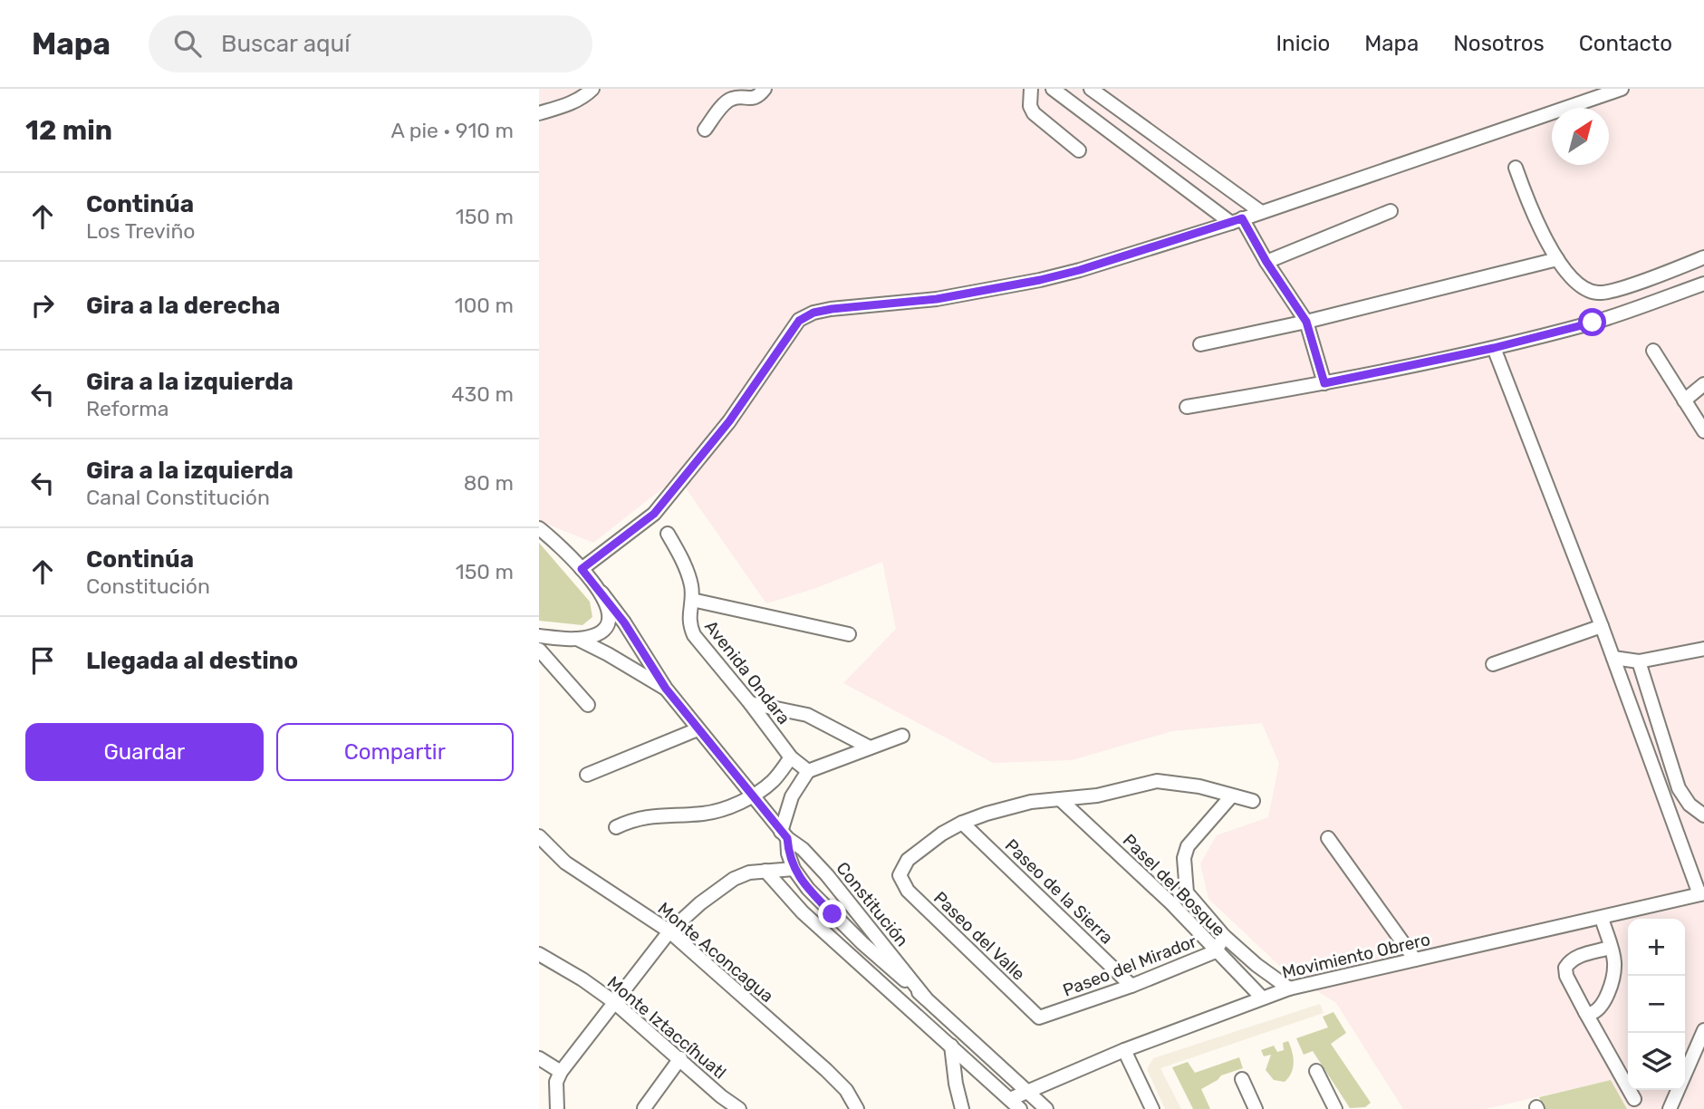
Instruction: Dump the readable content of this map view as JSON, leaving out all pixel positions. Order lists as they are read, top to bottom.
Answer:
{
  "streets": {
    "street": [
      "Avenida Ondara",
      "Pasel del Bosque",
      "Paseo de la Sierra",
      "Constitución",
      "Paseo del Valle",
      "Monte Aconcagua",
      "Movimiento Obrero",
      "Paseo del Mirador",
      "Monte Iztaccíhuatl"
    ]
  },
  "crossings": [
    ["Pasel del Bosque", "Movimiento Obrero"],
    ["Pasel del Bosque", "Paseo del Mirador"],
    ["Paseo de la Sierra", "Paseo del Valle"],
    ["Paseo de la Sierra", "Paseo del Mirador"],
    ["Constitución", "Movimiento Obrero"],
    ["Paseo del Valle", "Paseo del Mirador"]
  ],
  "north": "top right",
  "page": {
    "header": "Mapa",
    "search": "Buscar aquí",
    "nav": [
      "Inicio",
      "Mapa",
      "Nosotros",
      "Contacto"
    ],
    "heading": ["12 min", "A pie · 910 m"],
    "list": [
      ["Continúa", "Los Treviño", "150 m"],
      ["Gira a la derecha", "100 m"],
      ["Gira a la izquierda", "Reforma", "430 m"],
      ["Gira a la izquierda", "Canal Constitución", "80 m"],
      ["Continúa", "Constitución", "150 m"],
      "Llegada al destino"
    ],
    "buttons": ["Guardar", "Compartir"],
    "map_buttons": ["+", "−"]
  }
}
